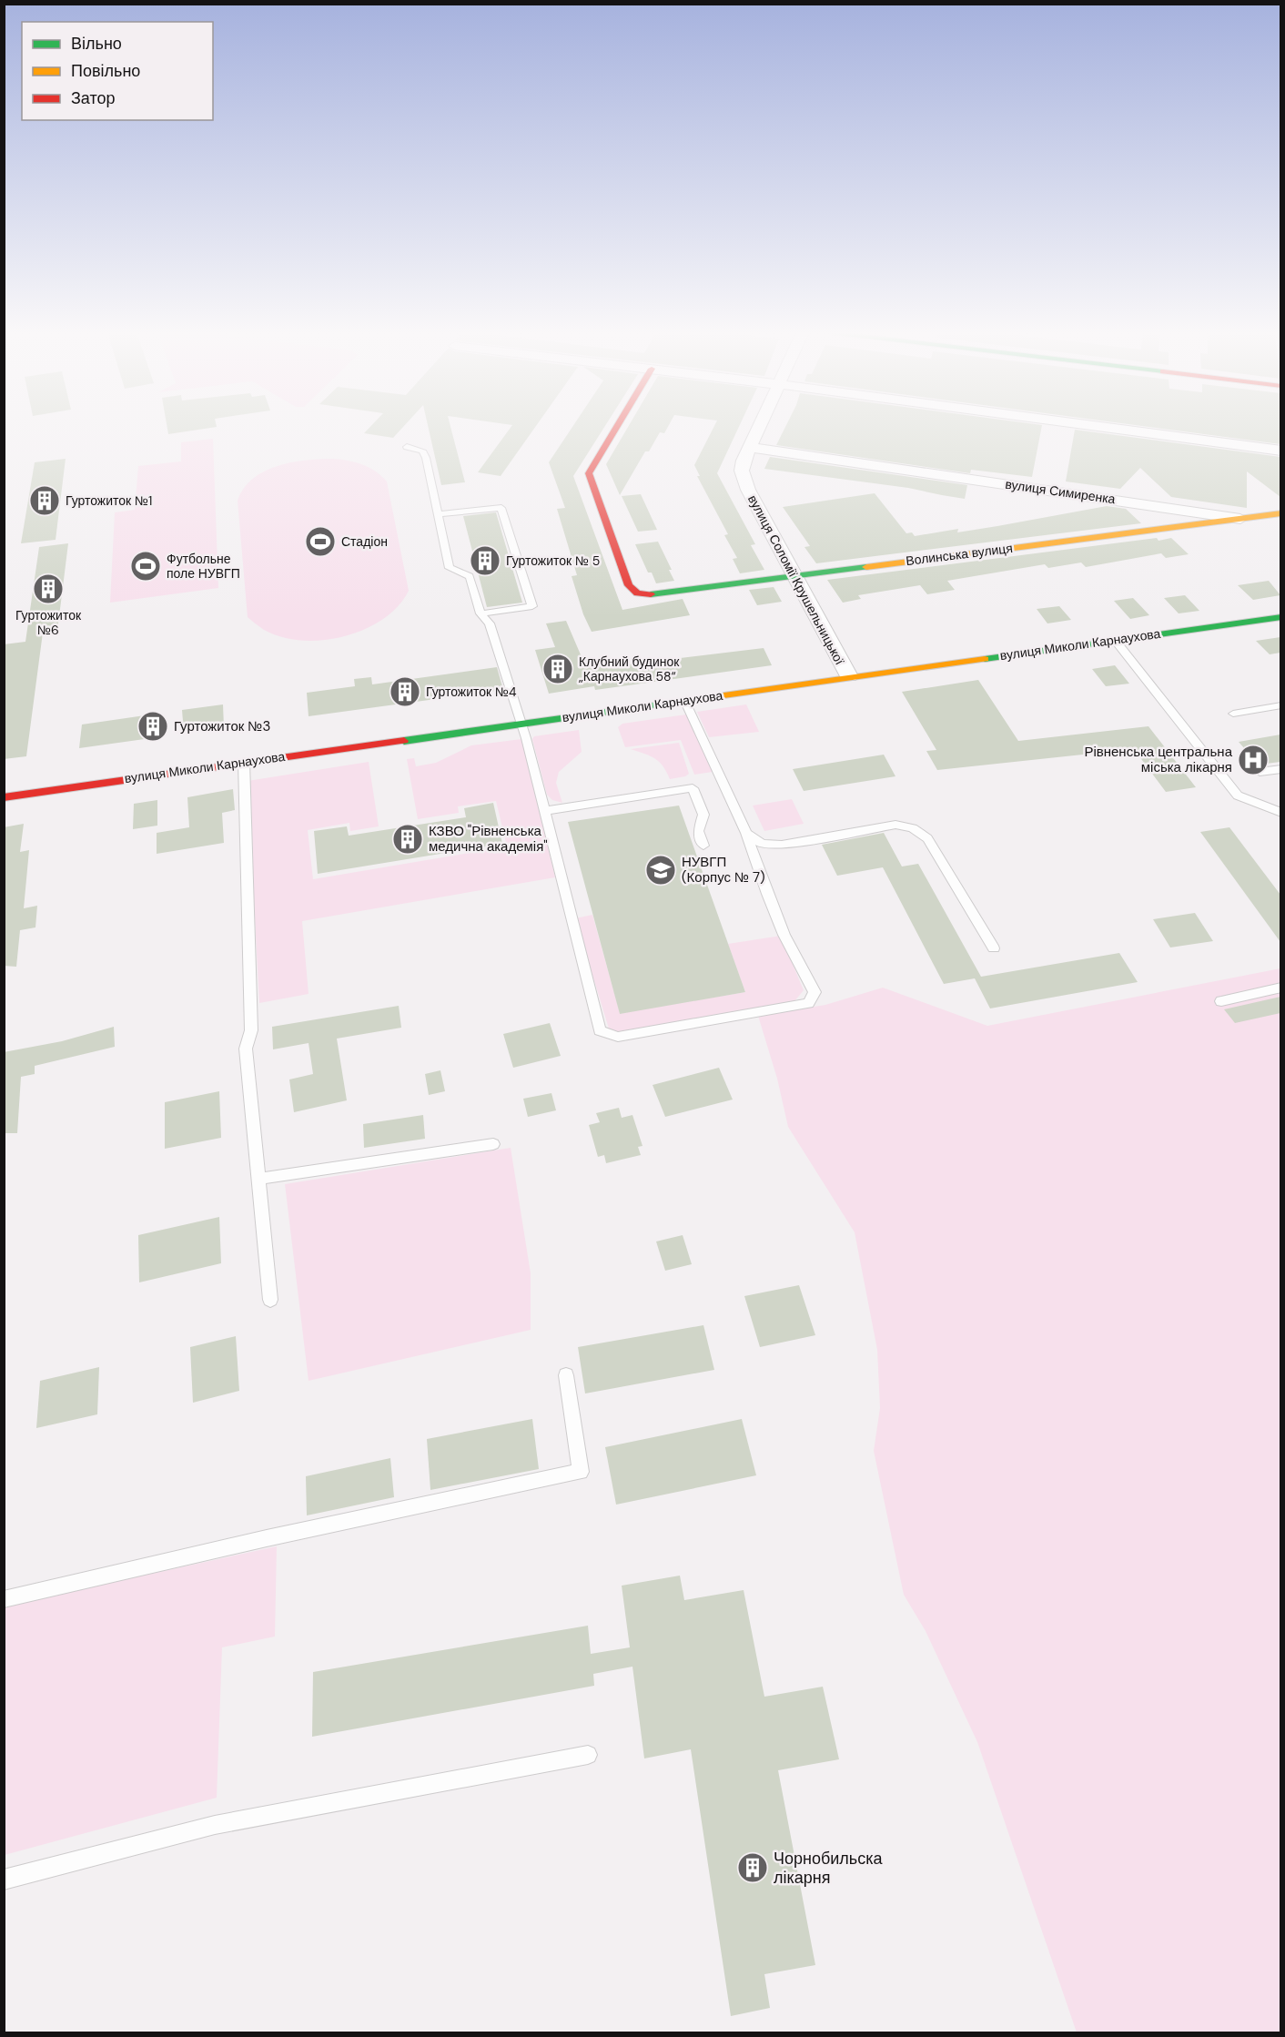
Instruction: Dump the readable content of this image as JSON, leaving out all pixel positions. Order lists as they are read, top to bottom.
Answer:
{
  "streets": {
    "main road": ["Волинська вулиця", "вулиця Миколи Карнаухова"],
    "street": ["вулиця Симиренка", "вулиця Соломії Крушельницької"]
  },
  "crossings": [
    ["вулиця Симиренка", "Волинська вулиця"],
    ["вулиця Симиренка", "вулиця Соломії Крушельницької"],
    ["Волинська вулиця", "вулиця Соломії Крушельницької"],
    ["вулиця Соломії Крушельницької", "вулиця Миколи Карнаухова"]
  ],
  "places": {
    "building": [
      "Гуртожиток №1",
      "Гуртожиток № 5",
      "Гуртожиток №6",
      "Клубний будинок „Карнаухова 58“",
      "Гуртожиток №4",
      "Гуртожиток №3",
      "КЗВО \"Рівненська медична академія\"",
      "Чорнобильска лікарня"
    ],
    "sports": ["Стадіон", "Футбольне поле НУВГП"],
    "hospital": ["Рівненська центральна міська лікарня"],
    "school or university": ["НУВГП (Корпус № 7)"]
  },
  "legend": ["Вільно", "Повільно", "Затор"]
}
